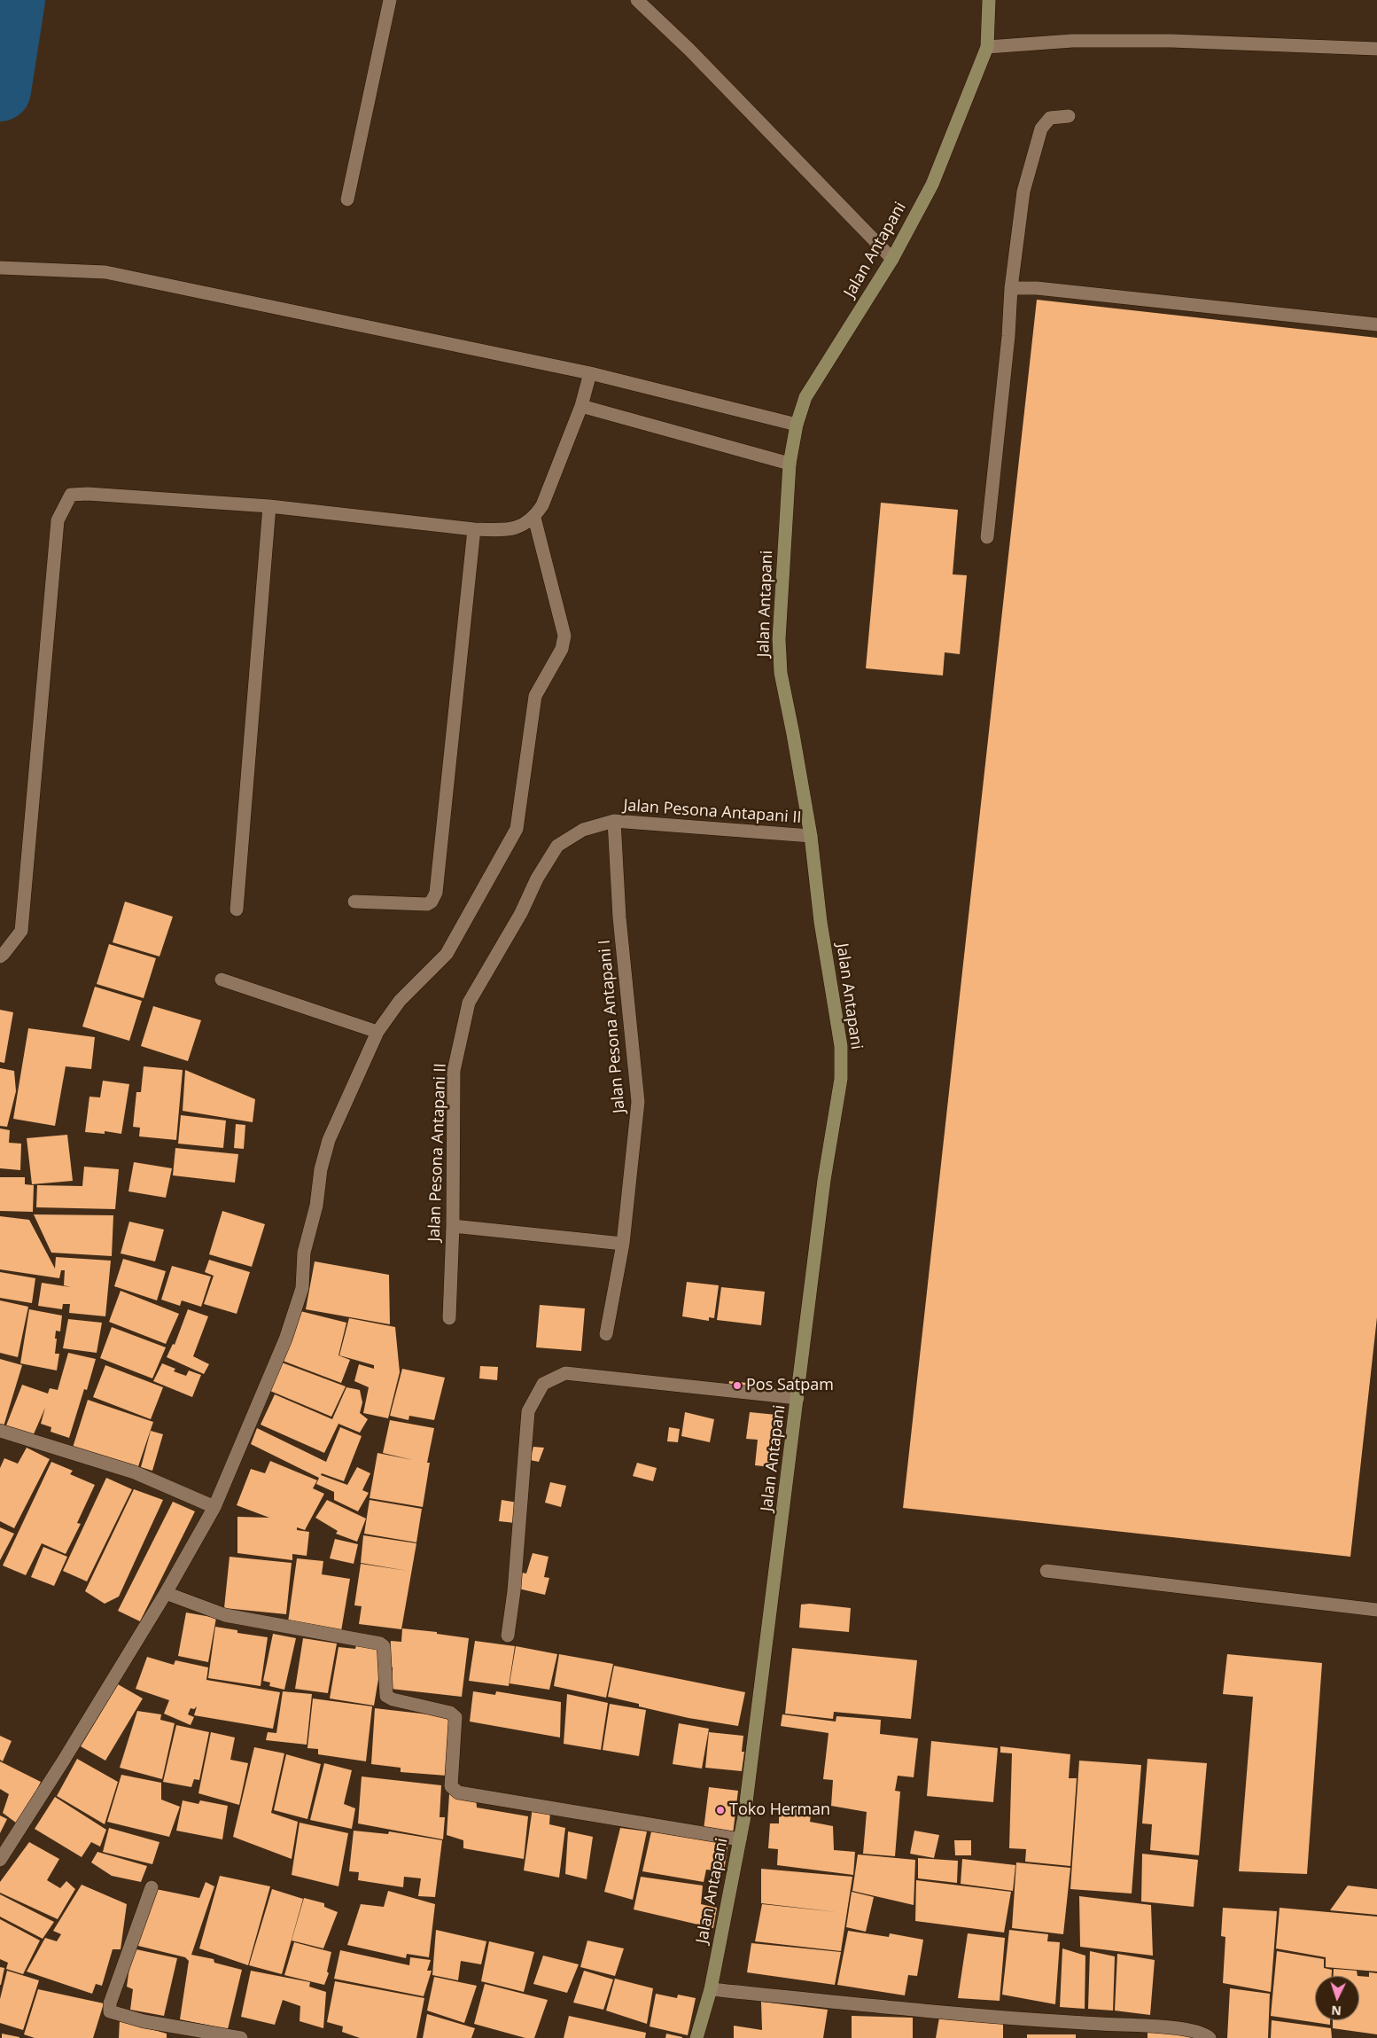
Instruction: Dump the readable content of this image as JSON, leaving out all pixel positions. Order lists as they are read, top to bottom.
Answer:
{
  "streets": {
    "street": ["Jalan Antapani", "Jalan Pesona Antapani II", "Jalan Pesona Antapani I"]
  },
  "crossings": [
    ["Jalan Antapani", "Jalan Pesona Antapani II"],
    ["Jalan Pesona Antapani II", "Jalan Pesona Antapani I"]
  ],
  "places": ["Pos Satpam", "Toko Herman"],
  "north": "bottom"
}
